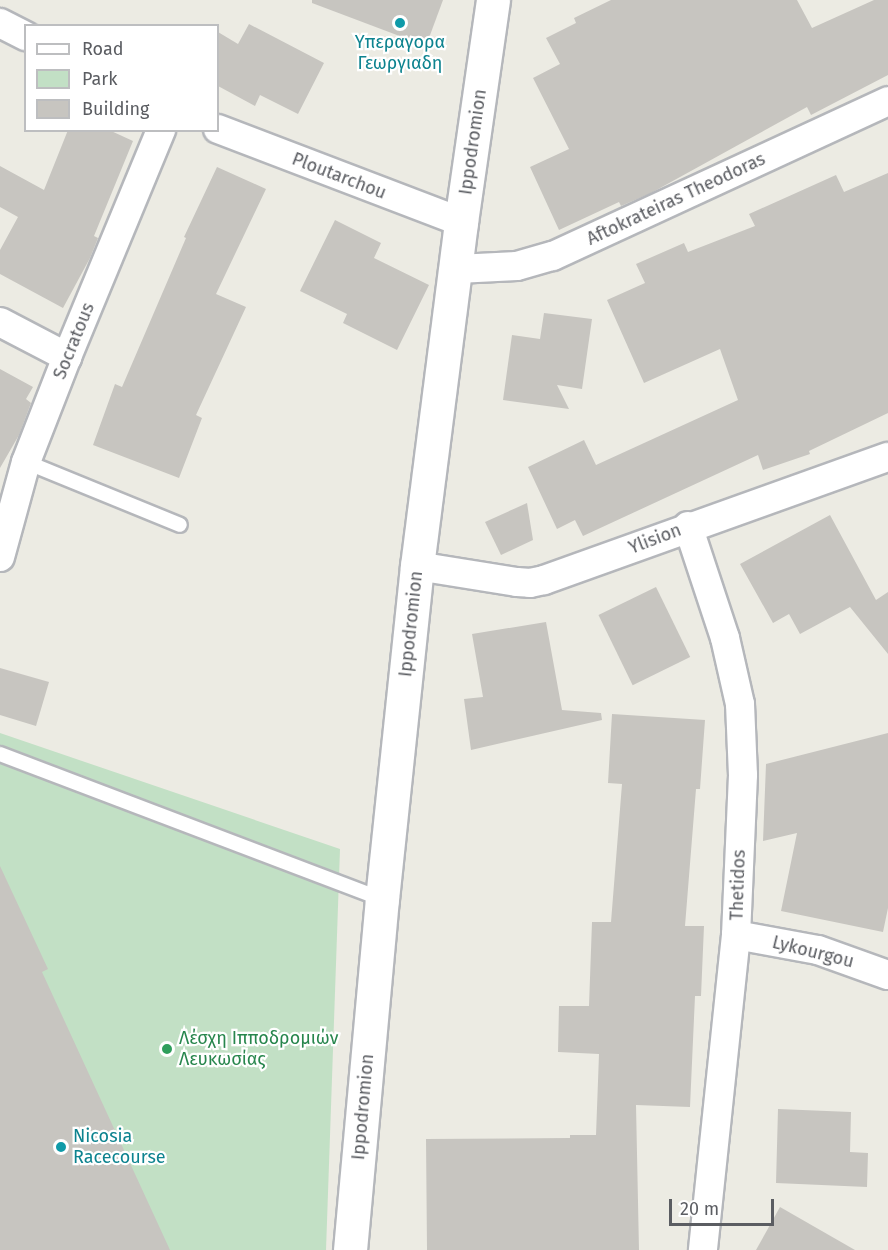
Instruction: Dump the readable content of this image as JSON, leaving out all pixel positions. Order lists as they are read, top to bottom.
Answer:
{
  "streets": {
    "street": [
      "Ippodromion",
      "Ploutarchou",
      "Aftokrateiras Theodoras",
      "Socratous",
      "Ylision",
      "Thetidos",
      "Lykourgou"
    ]
  },
  "crossings": [
    ["Ippodromion", "Ploutarchou"],
    ["Ippodromion", "Aftokrateiras Theodoras"],
    ["Ippodromion", "Ylision"],
    ["Ylision", "Thetidos"],
    ["Thetidos", "Lykourgou"]
  ],
  "places": ["Υπεραγορα Γεωργιαδη", "Λέσχη Ιπποδρομιών Λευκωσίας", "Nicosia Racecourse"],
  "legend": ["Road", "Park", "Building"],
  "scale_bar": "20 m"
}
